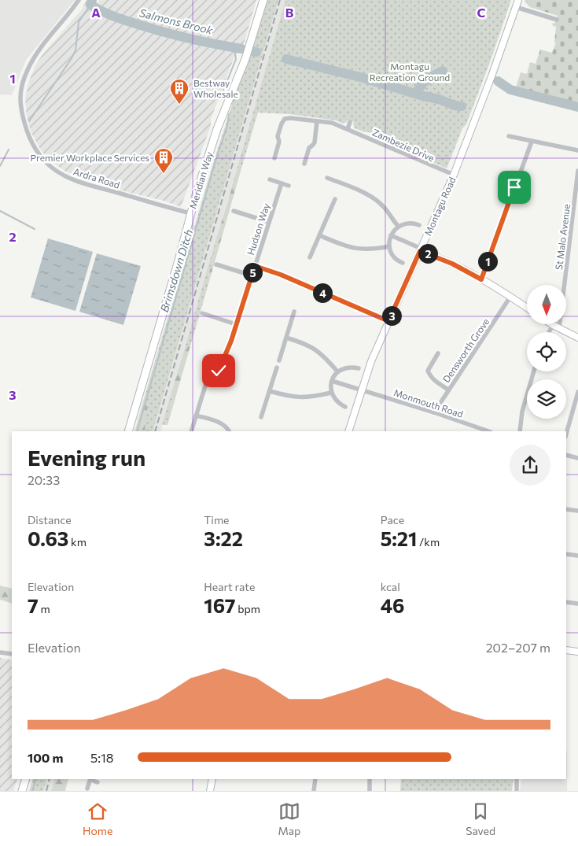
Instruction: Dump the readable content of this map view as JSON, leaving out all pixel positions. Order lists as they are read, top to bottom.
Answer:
{
  "streets": {
    "main road": ["Meridian Way", "Montagu Road"],
    "street": [
      "Zambezie Drive",
      "Ardra Road",
      "Hudson Way",
      "St Malo Avenue",
      "Densworth Grove",
      "Monmouth Road"
    ]
  },
  "crossings": [
    ["Zambezie Drive", "Montagu Road"],
    ["Ardra Road", "Meridian Way"],
    ["Montagu Road", "Monmouth Road"],
    ["Densworth Grove", "Monmouth Road"]
  ],
  "water": ["Salmons Brook", "Brimsdown Ditch"],
  "parks": ["Montagu Recreation Ground"],
  "places": {
    "building": ["Bestway Wholesale", "Premier Workplace Services"]
  },
  "north": "bottom",
  "page": {
    "pins": [
      "2",
      "1",
      "5",
      "4",
      "3"
    ],
    "heading": ["Evening run", "20:33"],
    "stats": [
      ["Distance", "0.63 km"],
      ["Time", "3:22"],
      ["Pace", "5:21 /km"],
      ["Elevation", "7 m"],
      ["Heart rate", "167 bpm"],
      ["kcal", "46"]
    ],
    "chart": ["Elevation", "202–207 m"],
    "list": [
      {
        "name": "100 m",
        "note": "5:18"
      }
    ],
    "tabs": ["Home", "Map", "Saved"]
  },
  "grid": {
    "columns": ["A", "B", "C"],
    "rows": ["1", "2", "3"]
  }
}
